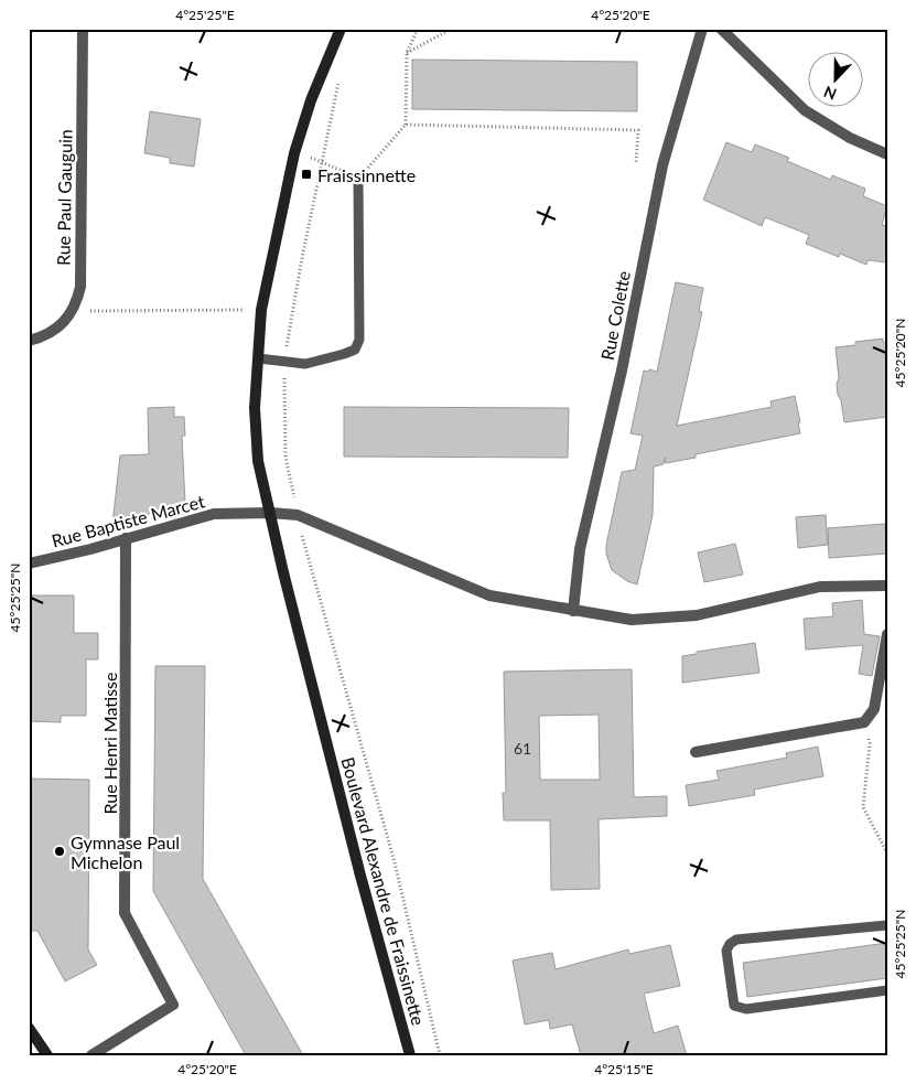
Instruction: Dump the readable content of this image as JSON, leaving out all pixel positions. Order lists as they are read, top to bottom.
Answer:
{
  "streets": {
    "street": [
      "Rue Paul Gauguin",
      "Rue Colette",
      "Rue Baptiste Marcet",
      "Rue Henri Matisse",
      "Boulevard Alexandre de Fraissinette"
    ]
  },
  "crossings": [
    ["Rue Baptiste Marcet", "Rue Henri Matisse"],
    ["Rue Baptiste Marcet", "Boulevard Alexandre de Fraissinette"]
  ],
  "places": {
    "transit": ["Fraissinnette"],
    "other": ["Gymnase Paul Michelon"]
  },
  "house_numbers": ["61"],
  "north": "bottom",
  "coordinates": [
    "4°25'25\"E",
    "4°25'20\"E",
    "45°25'20\"N",
    "45°25'25\"N",
    "4°25'15\"E"
  ]
}
